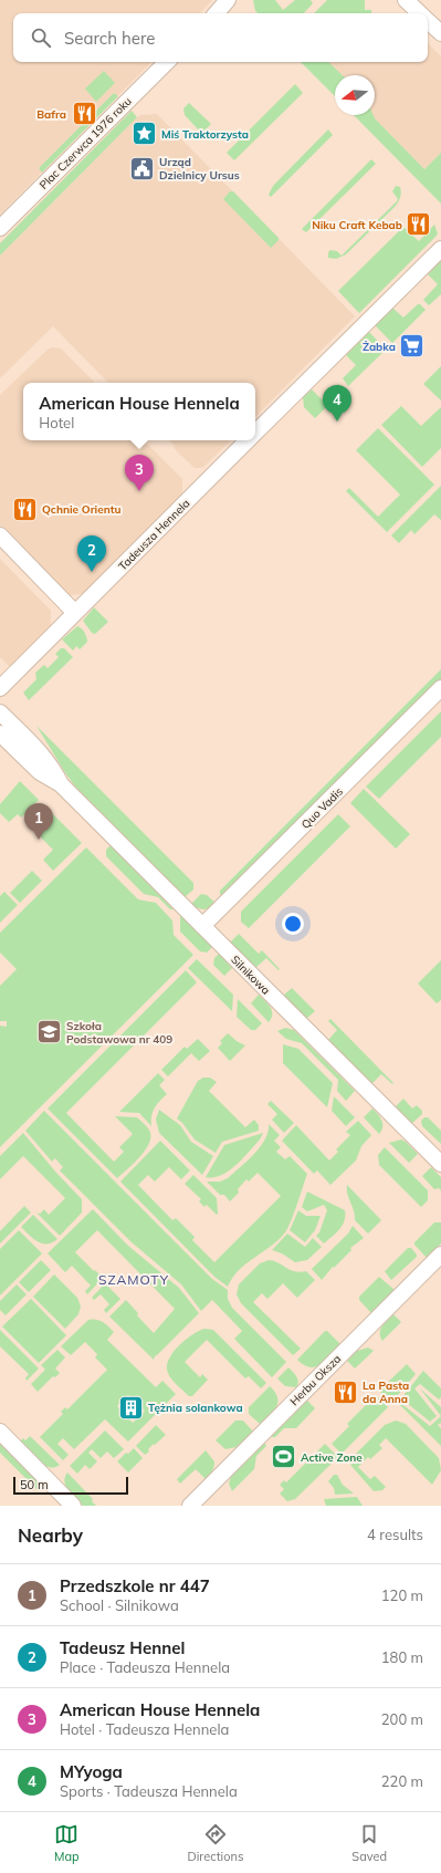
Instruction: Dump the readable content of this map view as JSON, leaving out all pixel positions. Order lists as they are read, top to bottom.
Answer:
{
  "streets": {
    "street": [
      "Plac Czerwca 1976 roku",
      "Tadeusza Hennela",
      "Quo Vadis",
      "Silnikowa",
      "Herbu Oksza"
    ]
  },
  "crossings": [
    ["Quo Vadis", "Silnikowa"]
  ],
  "districts": ["SZAMOTY"],
  "places": {
    "restaurant": [
      "Bafra",
      "Niku Craft Kebab",
      "Qchnie Orientu",
      "La Pasta da Anna"
    ],
    "place": ["Miś Traktorzysta"],
    "public building": ["Urząd Dzielnicy Ursus"],
    "supermarket": ["Żabka"],
    "school or university": ["Szkoła Podstawowa nr 409"],
    "building": ["Tężnia solankowa"],
    "sports": ["Active Zone"]
  },
  "scale_bar": "50 m",
  "north": "left",
  "page": {
    "search": "Search here",
    "popup": ["American House Hennela", "Hotel"],
    "pins": [
      "4",
      "3",
      "2",
      "1"
    ],
    "scale": "50 m",
    "heading": ["Nearby", "4 results"],
    "list": [
      {
        "mark": "1",
        "name": "Przedszkole nr 447",
        "note": "School · Silnikowa",
        "value": "120 m"
      },
      {
        "mark": "2",
        "name": "Tadeusz Hennel",
        "note": "Place · Tadeusza Hennela",
        "value": "180 m"
      },
      {
        "mark": "3",
        "name": "American House Hennela",
        "note": "Hotel · Tadeusza Hennela",
        "value": "200 m"
      },
      {
        "mark": "4",
        "name": "MYyoga",
        "note": "Sports · Tadeusza Hennela",
        "value": "220 m"
      }
    ],
    "nav": ["Map", "Directions", "Saved"]
  }
}
